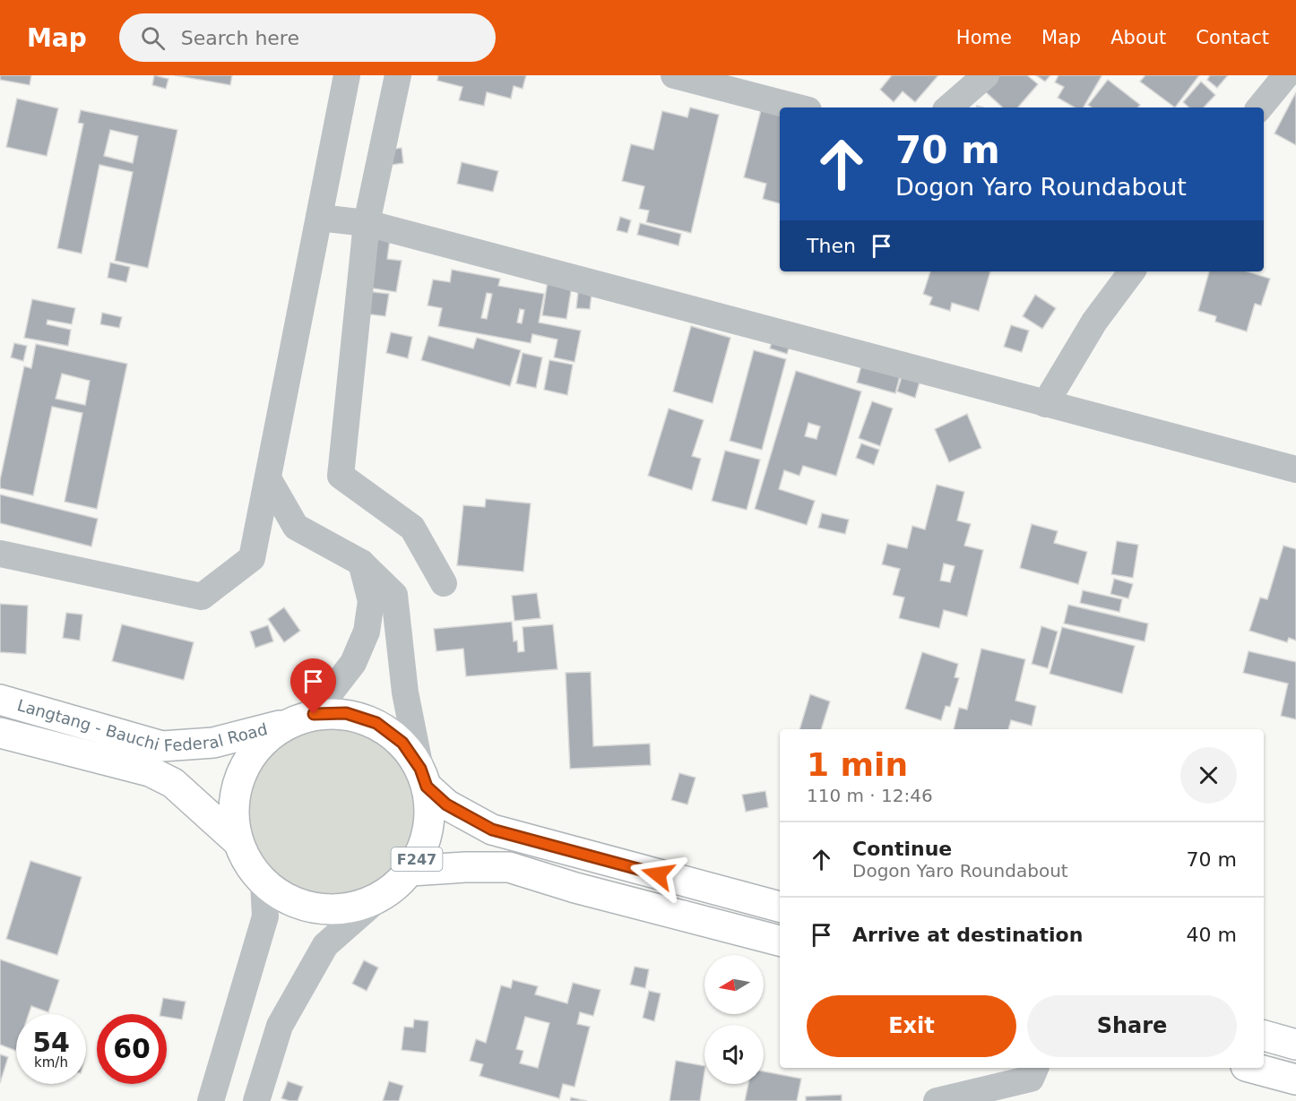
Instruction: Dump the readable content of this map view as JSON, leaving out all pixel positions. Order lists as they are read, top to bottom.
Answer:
{
  "streets": {
    "main road": ["Langtang - Bauchi Federal Road", "F247"]
  },
  "crossings": [
    ["Langtang - Bauchi Federal Road", "F247"]
  ],
  "north": "left",
  "page": {
    "header": "Map",
    "search": "Search here",
    "nav": [
      "Home",
      "Map",
      "About",
      "Contact"
    ],
    "turn": ["70 m", "Dogon Yaro Roundabout"],
    "then": "Then",
    "heading": ["1 min", "110 m · 12:46"],
    "list": [
      {
        "name": "Continue",
        "note": "Dogon Yaro Roundabout",
        "value": "70 m"
      },
      {
        "name": "Arrive at destination",
        "value": "40 m"
      }
    ],
    "buttons": ["Exit", "Share"],
    "speed": "54 km/h",
    "limit": "60"
  }
}
